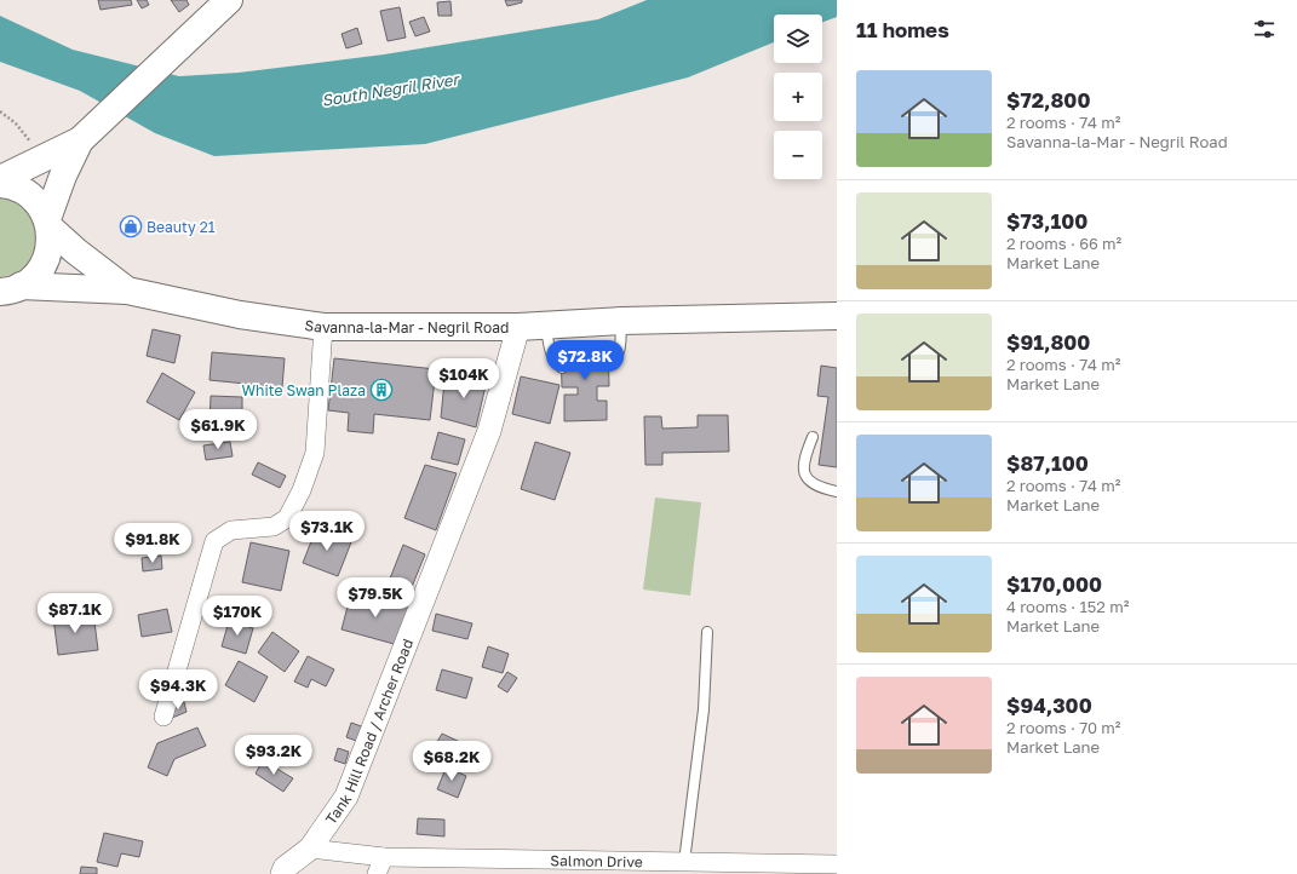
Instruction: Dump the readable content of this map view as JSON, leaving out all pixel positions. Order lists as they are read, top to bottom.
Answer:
{
  "streets": {
    "main road": ["Savanna-la-Mar - Negril Road"],
    "street": ["Tank Hill Road / Archer Road", "Salmon Drive"]
  },
  "crossings": [
    ["Savanna-la-Mar - Negril Road", "Tank Hill Road / Archer Road"],
    ["Tank Hill Road / Archer Road", "Salmon Drive"]
  ],
  "water": ["South Negril River"],
  "places": {
    "shop": ["Beauty 21"],
    "building": ["White Swan Plaza"]
  },
  "page": {
    "heading": "11 homes",
    "map_buttons": ["+", "−"],
    "list": [
      {
        "name": "$72,800",
        "note": "2 rooms · 74 m² · Savanna-la-Mar - Negril Road"
      },
      {
        "name": "$73,100",
        "note": "2 rooms · 66 m² · Market Lane"
      },
      {
        "name": "$91,800",
        "note": "2 rooms · 74 m² · Market Lane"
      },
      {
        "name": "$87,100",
        "note": "2 rooms · 74 m² · Market Lane"
      },
      {
        "name": "$170,000",
        "note": "4 rooms · 152 m² · Market Lane"
      },
      {
        "name": "$94,300",
        "note": "2 rooms · 70 m² · Market Lane"
      }
    ],
    "price": [
      "$72.8K",
      "$104K",
      "$61.9K",
      "$73.1K",
      "$91.8K",
      "$79.5K",
      "$87.1K",
      "$170K",
      "$94.3K",
      "$93.2K",
      "$68.2K"
    ]
  }
}
